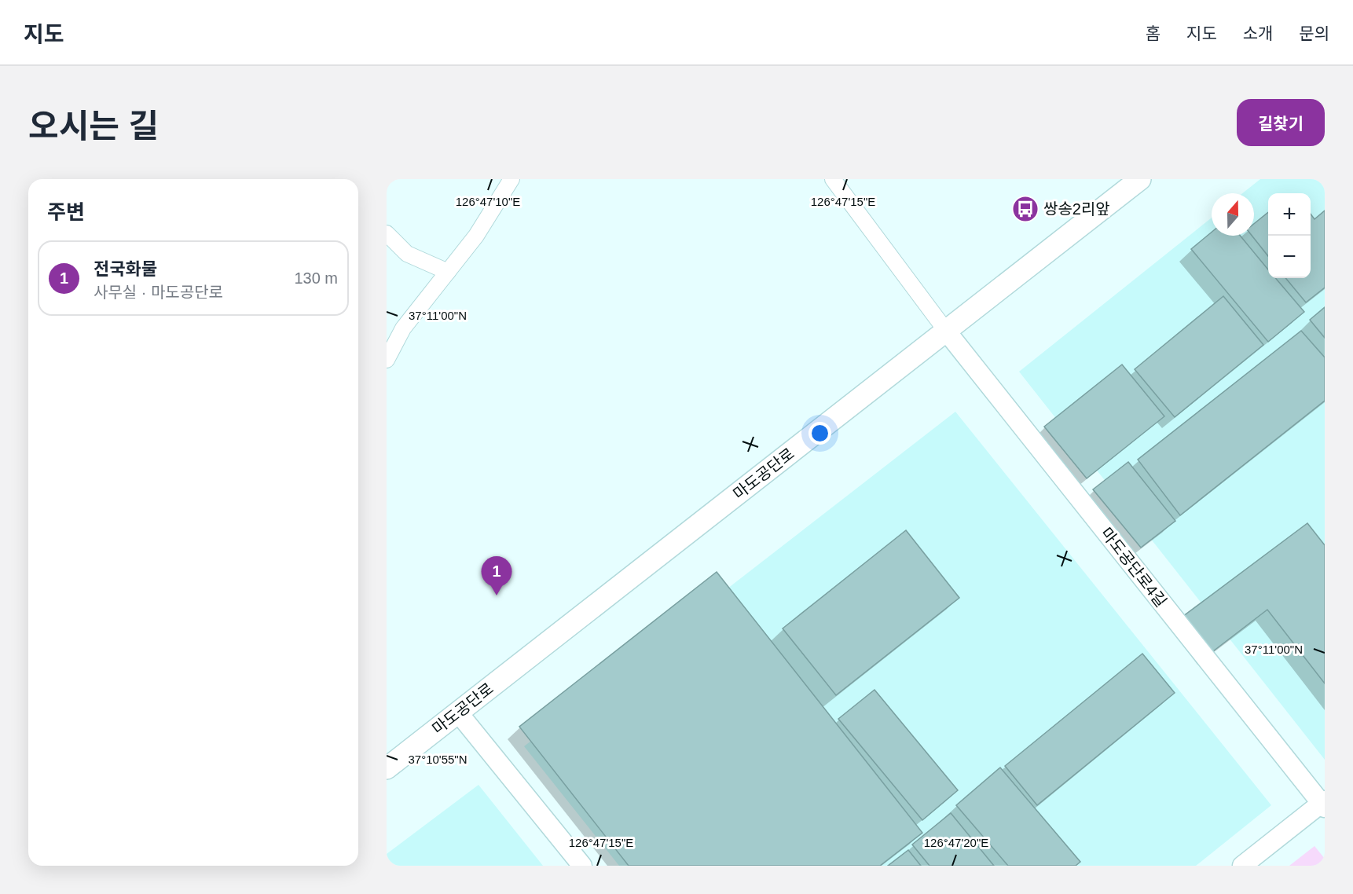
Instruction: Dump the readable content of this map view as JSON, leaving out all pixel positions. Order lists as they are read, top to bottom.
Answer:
{
  "streets": {
    "main road": ["마도공단로"],
    "street": ["마도공단로4길"]
  },
  "crossings": [
    ["마도공단로", "마도공단로4길"]
  ],
  "places": {
    "bus stop": ["쌍송2리앞"]
  },
  "north": "top",
  "page": {
    "header": "지도",
    "nav": [
      "홈",
      "지도",
      "소개",
      "문의"
    ],
    "title": "오시는 길",
    "buttons": "길찾기",
    "heading": "주변",
    "map_buttons": ["+", "−"],
    "list": [
      {
        "mark": "1",
        "name": "전국화물",
        "note": "사무실 · 마도공단로",
        "value": "130 m"
      }
    ],
    "pins": "1"
  },
  "coordinates": [
    "126°47'10\"E",
    "126°47'15\"E",
    "37°11'00\"N",
    "37°10'55\"N",
    "126°47'20\"E"
  ]
}
